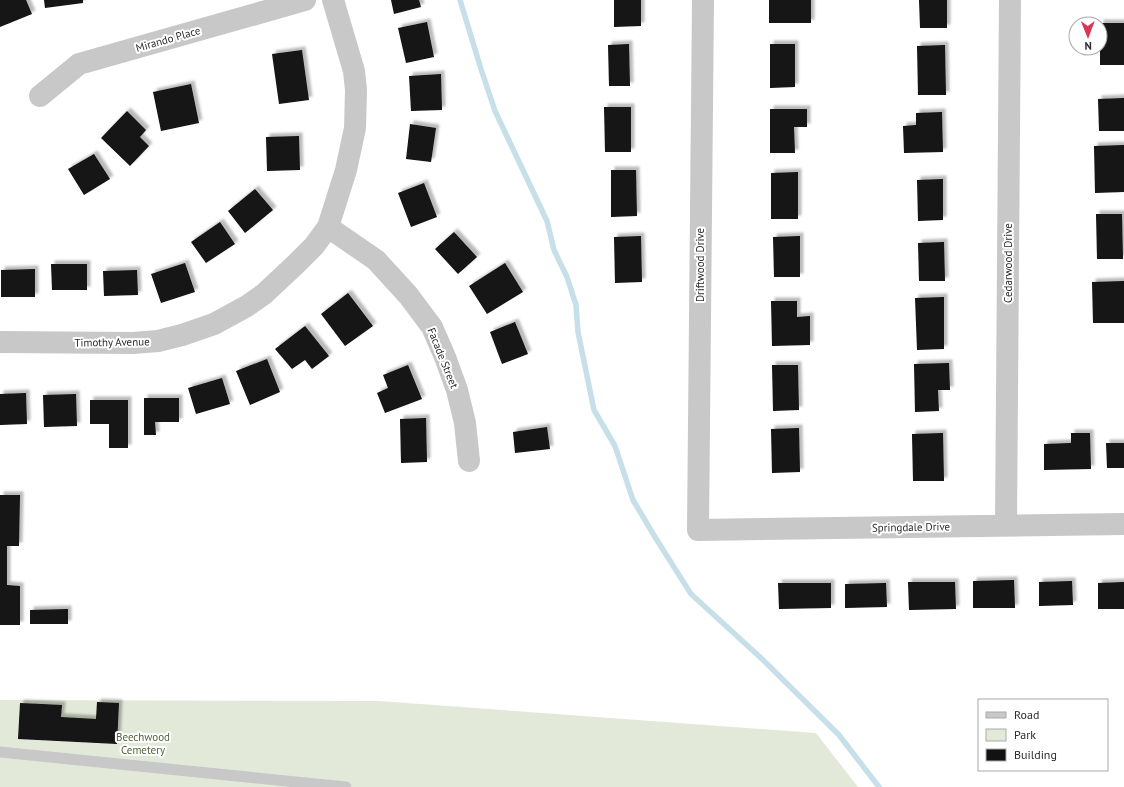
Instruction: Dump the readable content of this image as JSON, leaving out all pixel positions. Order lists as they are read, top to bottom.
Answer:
{
  "streets": {
    "street": [
      "Mirando Place",
      "Cedarwood Drive",
      "Driftwood Drive",
      "Timothy Avenue",
      "Facade Street",
      "Springdale Drive"
    ]
  },
  "crossings": [
    ["Cedarwood Drive", "Springdale Drive"],
    ["Driftwood Drive", "Springdale Drive"],
    ["Timothy Avenue", "Facade Street"]
  ],
  "parks": ["Beechwood Cemetery"],
  "legend": ["Road", "Park", "Building"],
  "north": "bottom"
}
